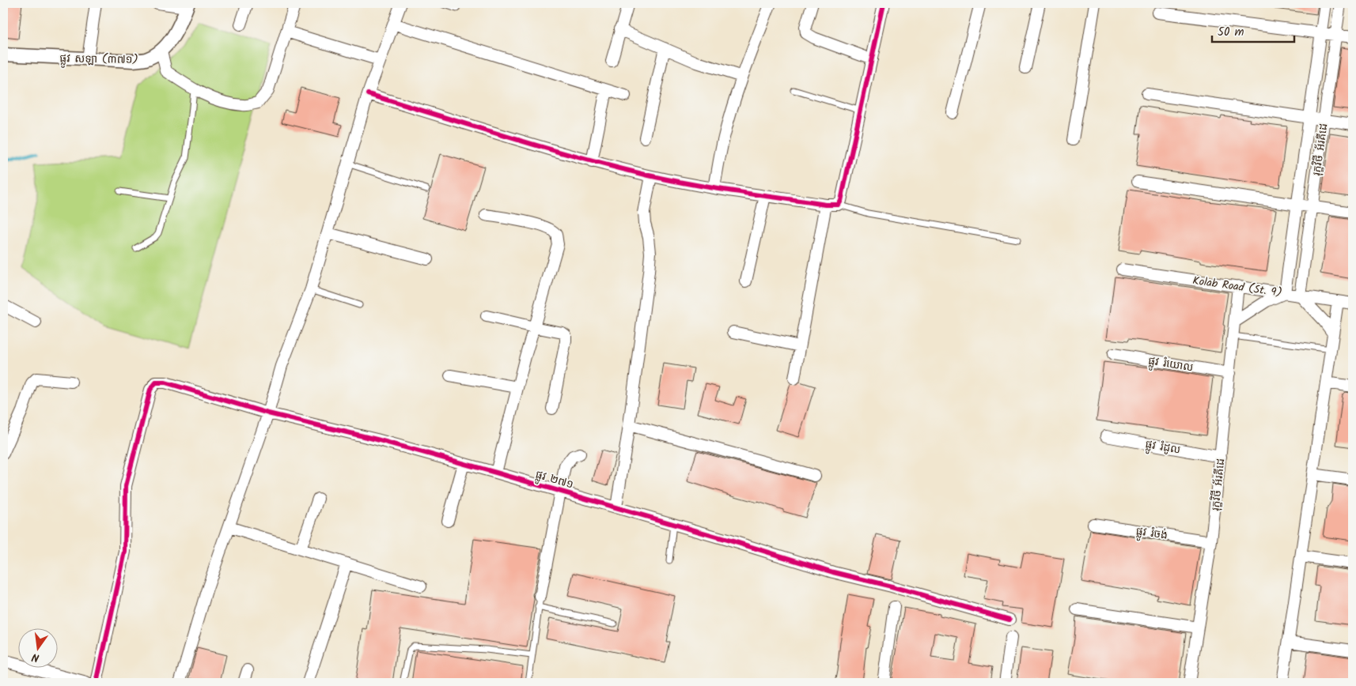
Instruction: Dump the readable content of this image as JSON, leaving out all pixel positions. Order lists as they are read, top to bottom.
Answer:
{
  "streets": {
    "street": [
      "ផ្លូវ សឡា (៣៧១)",
      "រុក្ខវិថី អ័រគីដេ",
      "Kolab Road (St. 9)",
      "ផ្លូវ រំយោល",
      "ផ្លូវ រំដូល",
      "ផ្លូវ ២៧១",
      "ផ្លូវ រំចង់"
    ]
  },
  "crossings": [
    ["រុក្ខវិថី អ័រគីដេ", "Kolab Road (St. 9)"],
    ["រុក្ខវិថី អ័រគីដេ", "ផ្លូវ រំយោល"],
    ["រុក្ខវិថី អ័រគីដេ", "ផ្លូវ រំដូល"],
    ["រុក្ខវិថី អ័រគីដេ", "ផ្លូវ រំចង់"]
  ],
  "scale_bar": "50 m",
  "north": "bottom"
}
